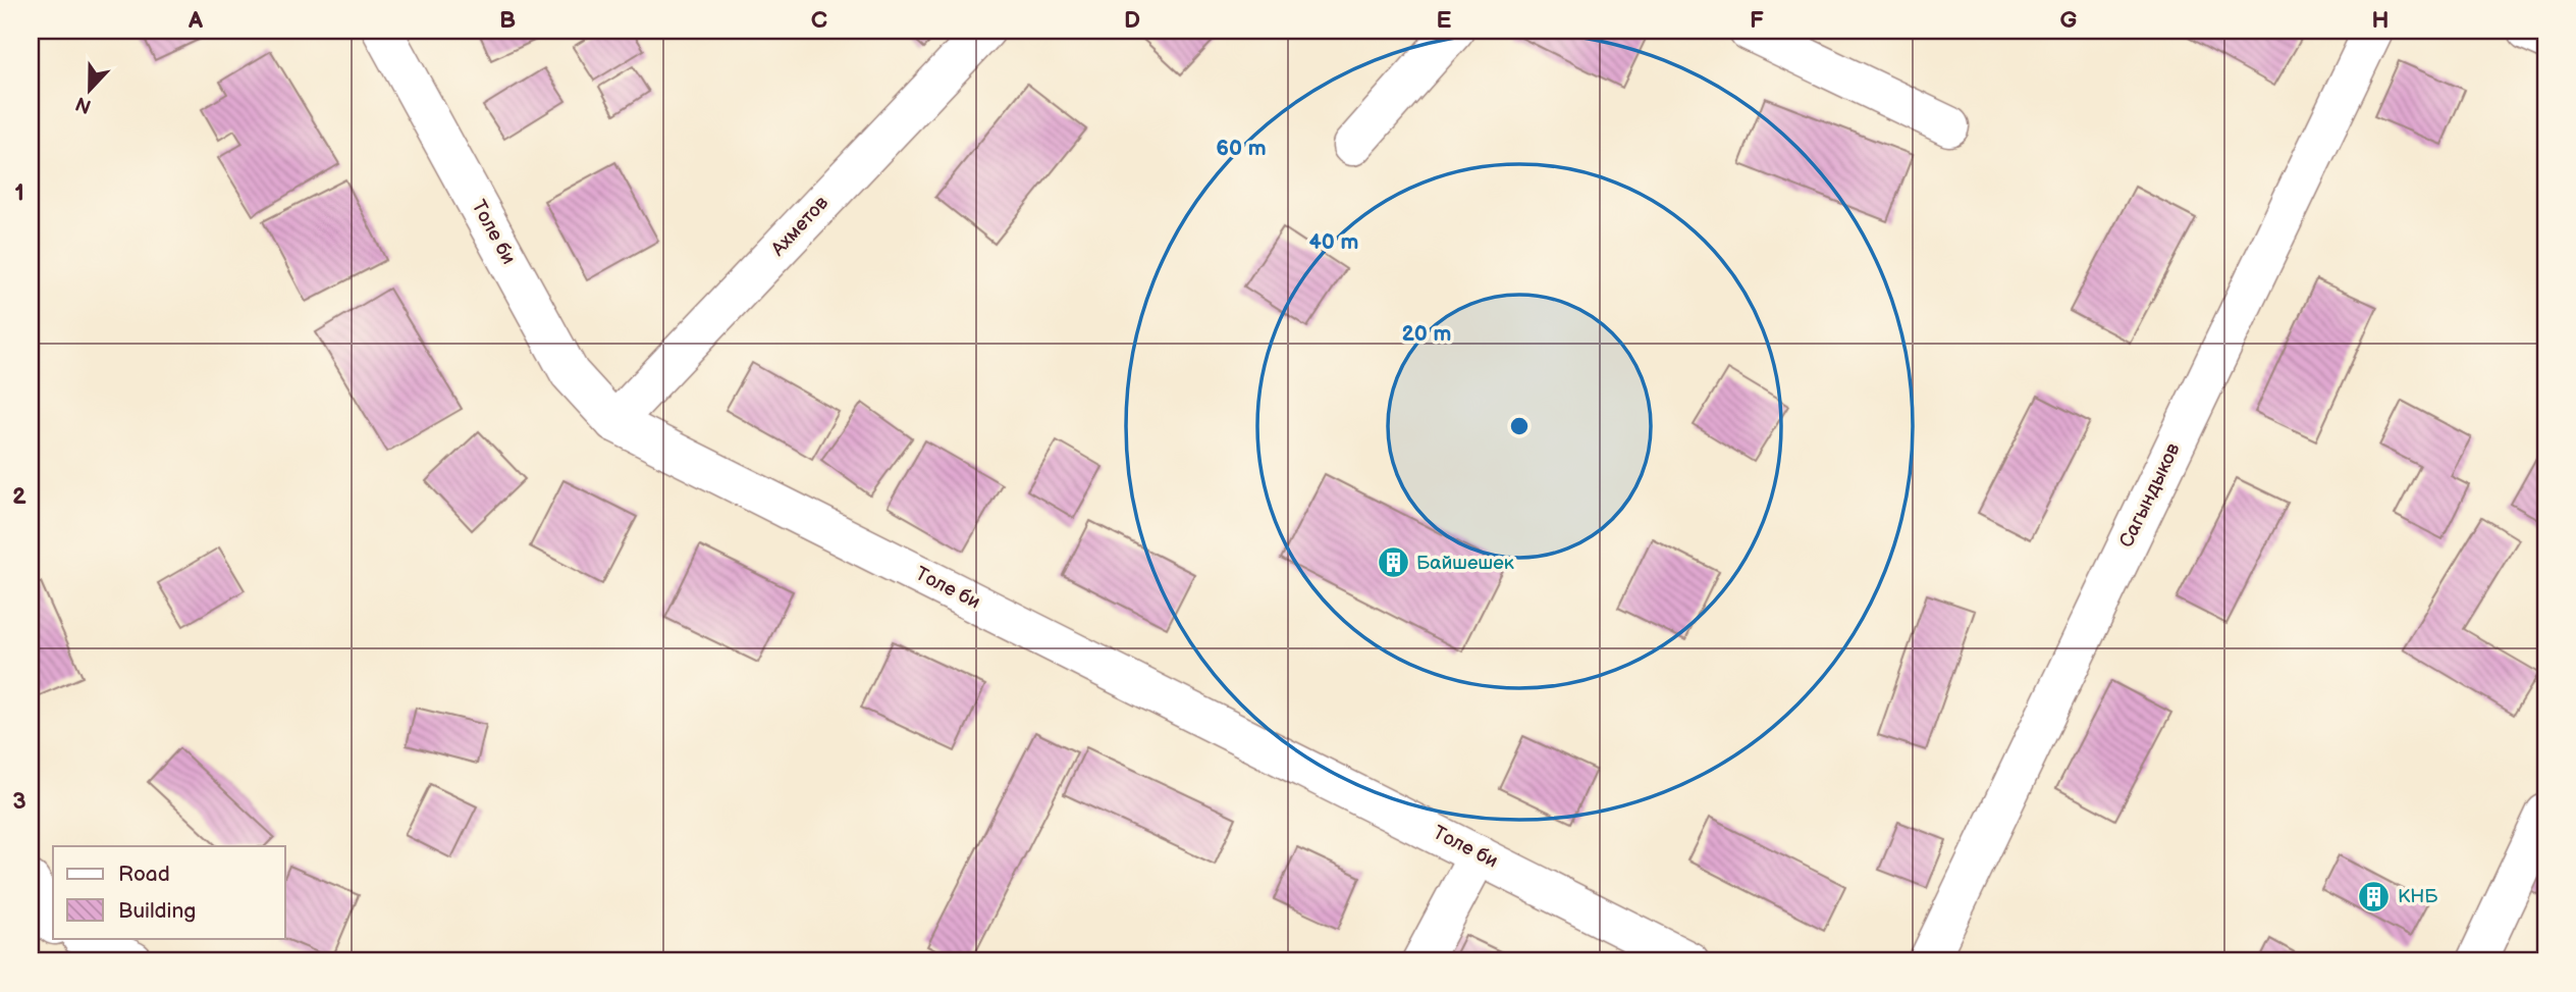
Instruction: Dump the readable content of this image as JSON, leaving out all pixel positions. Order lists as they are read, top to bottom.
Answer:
{
  "streets": {
    "street": ["Ахметов", "Толе би", "Сагындыков"]
  },
  "crossings": [
    ["Ахметов", "Толе би"]
  ],
  "places": {
    "building": ["Байшешек", "КНБ"]
  },
  "legend": ["Road", "Building"],
  "north": "bottom",
  "grid": {
    "columns": [
      "A",
      "B",
      "C",
      "D",
      "E",
      "F",
      "G",
      "H"
    ],
    "rows": ["1", "2", "3"]
  },
  "rings": ["60 m", "40 m", "20 m"]
}
